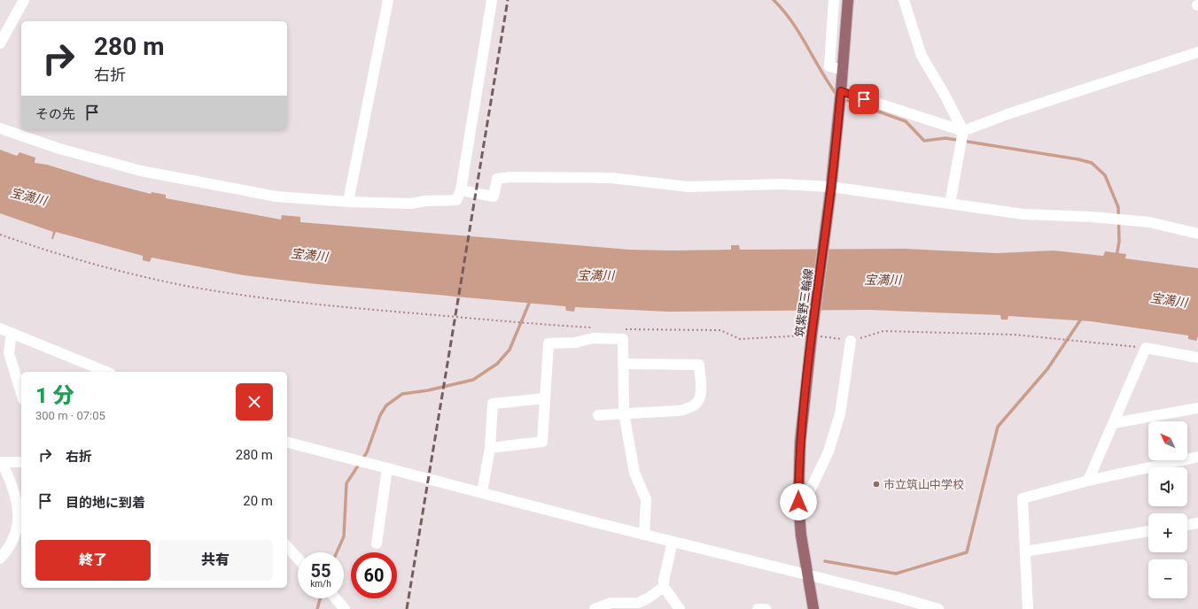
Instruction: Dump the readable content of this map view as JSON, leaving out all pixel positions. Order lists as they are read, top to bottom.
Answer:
{
  "streets": {
    "main road": ["筑紫野三輪線"]
  },
  "water": ["宝満川"],
  "places": ["市立筑山中学校"],
  "north": "top left",
  "page": {
    "turn": ["280 m", "右折"],
    "then": "その先",
    "heading": ["1 分", "300 m · 07:05"],
    "map_buttons": ["+", "−"],
    "list": [
      {
        "name": "右折",
        "value": "280 m"
      },
      {
        "name": "目的地に到着",
        "value": "20 m"
      }
    ],
    "buttons": ["終了", "共有"],
    "speed": "55 km/h",
    "limit": "60"
  }
}
